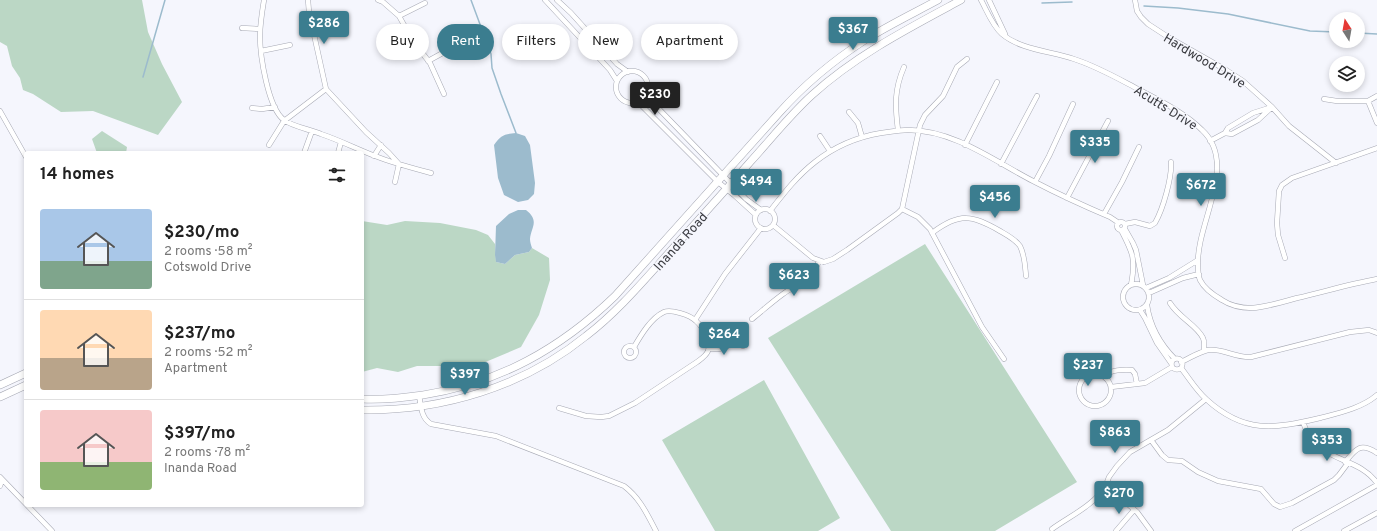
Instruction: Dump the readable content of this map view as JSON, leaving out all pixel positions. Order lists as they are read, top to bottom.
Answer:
{
  "streets": {
    "main road": ["Inanda Road"],
    "street": ["Hardwood Drive", "Acutts Drive"]
  },
  "north": "top",
  "page": {
    "price": [
      "$286",
      "$367",
      "$230",
      "$335",
      "$494",
      "$672",
      "$456",
      "$623",
      "$264",
      "$237",
      "$397",
      "$863",
      "$353",
      "$270"
    ],
    "chip": [
      "Buy",
      "Rent",
      "Filters",
      "New",
      "Apartment"
    ],
    "heading": "14 homes",
    "list": [
      {
        "name": "$230/mo",
        "note": "2 rooms · 58 m² · Cotswold Drive"
      },
      {
        "name": "$237/mo",
        "note": "2 rooms · 52 m² · Apartment"
      },
      {
        "name": "$397/mo",
        "note": "2 rooms · 78 m² · Inanda Road"
      }
    ]
  }
}
